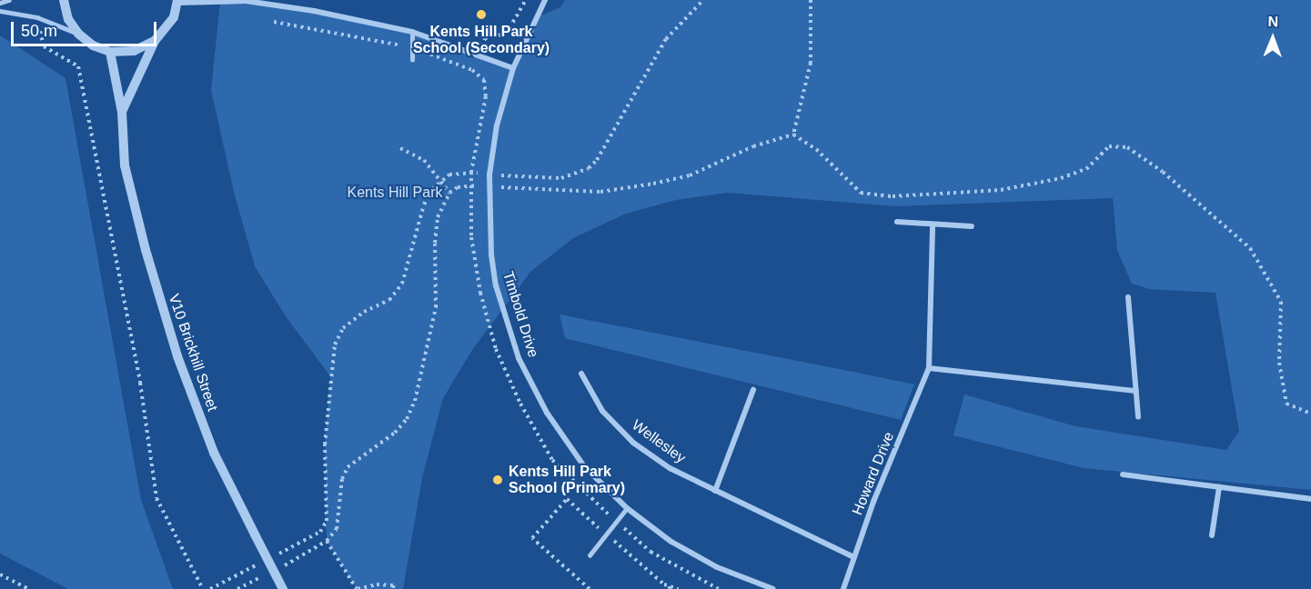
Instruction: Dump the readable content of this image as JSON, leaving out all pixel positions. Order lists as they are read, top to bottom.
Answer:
{
  "streets": {
    "street": [
      "Timbold Drive",
      "V10 Brickhill Street",
      "Wellesley",
      "Howard Drive"
    ]
  },
  "crossings": [
    ["Wellesley", "Howard Drive"]
  ],
  "parks": ["Kents Hill Park"],
  "places": ["Kents Hill Park School (Secondary)", "Kents Hill Park School (Primary)"],
  "scale_bar": "50 m",
  "north": "top"
}
